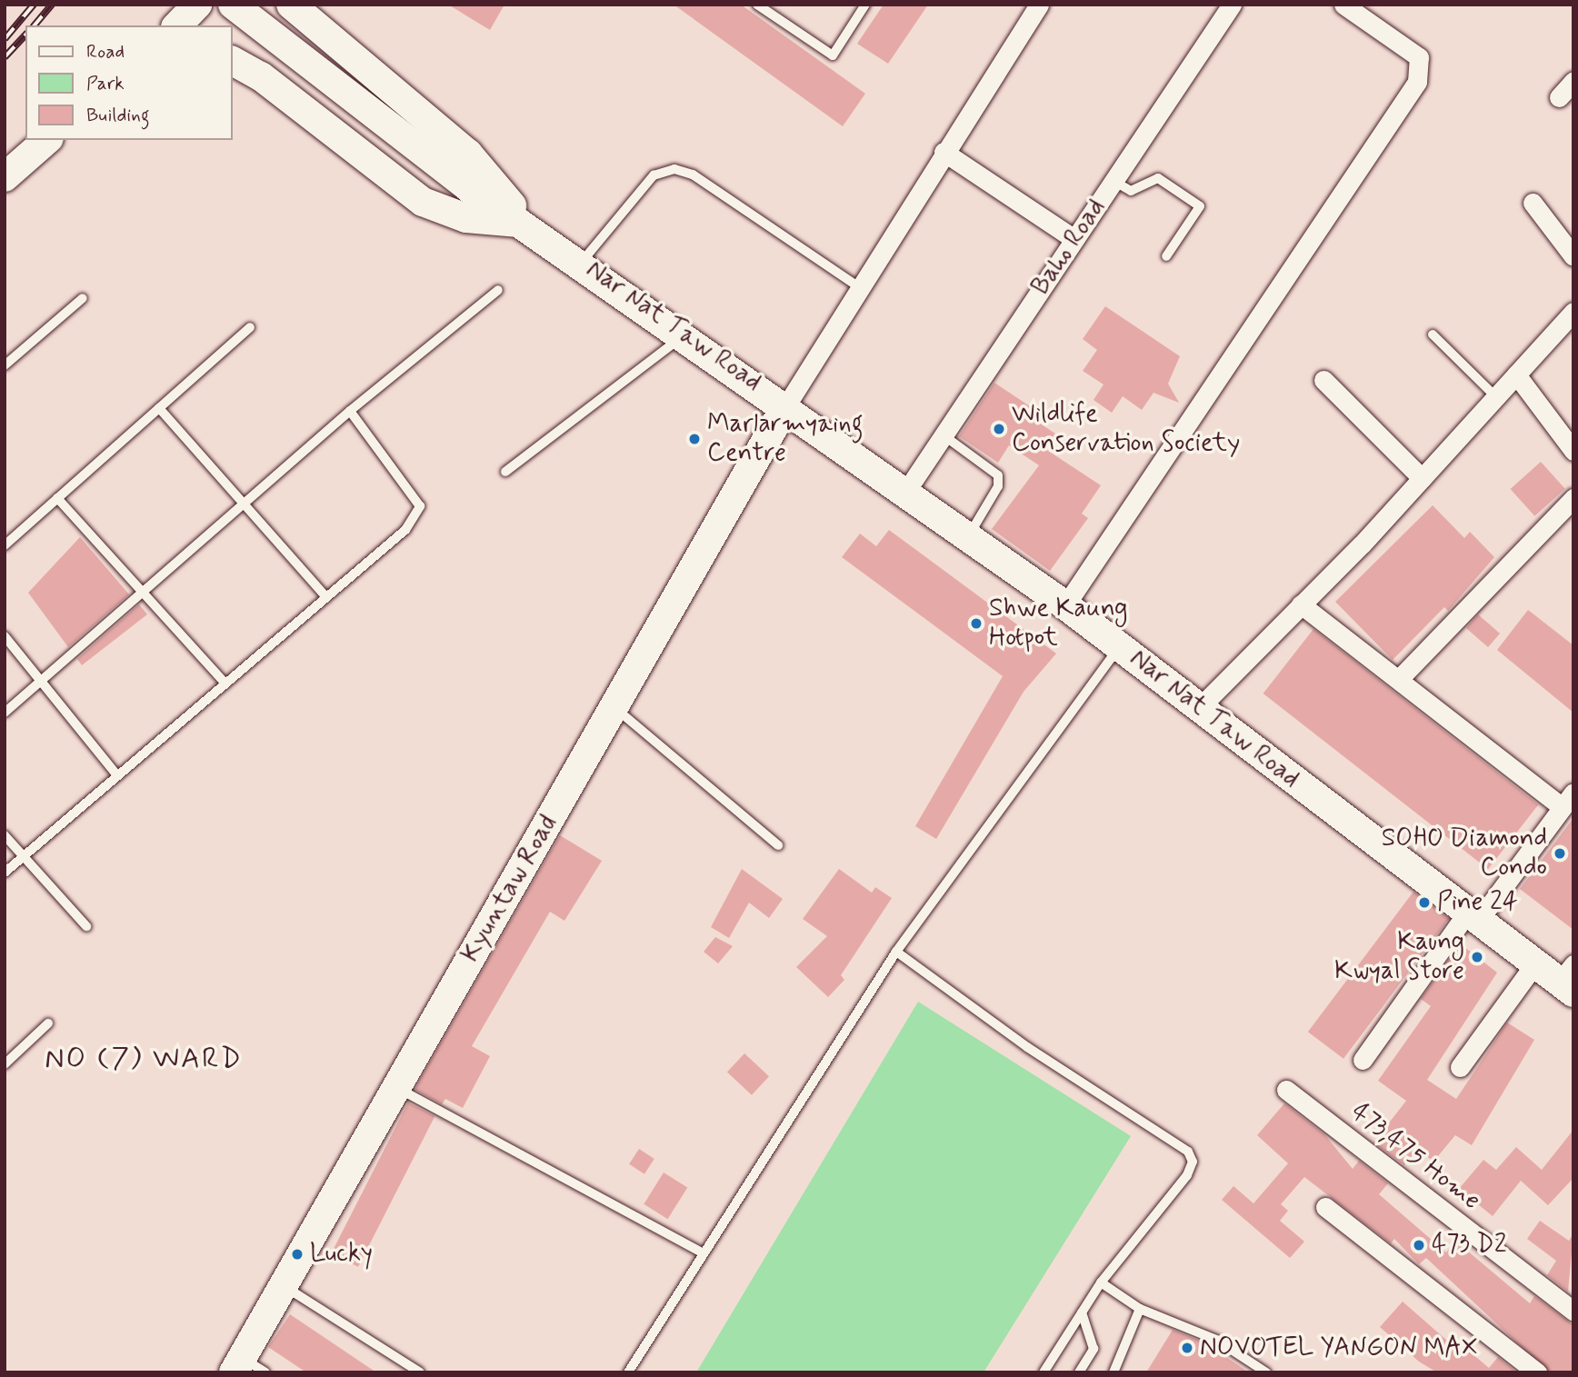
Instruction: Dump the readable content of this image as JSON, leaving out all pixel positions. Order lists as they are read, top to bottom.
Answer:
{
  "streets": {
    "main road": ["Nar Nat Taw Road", "Kyuntaw Road"],
    "street": ["Baho Road", "473,475 Home"]
  },
  "crossings": [
    ["Baho Road", "Nar Nat Taw Road"],
    ["Nar Nat Taw Road", "Kyuntaw Road"]
  ],
  "districts": ["NO (7) WARD"],
  "places": [
    "Wildlife Conservation Society",
    "Marlarmyaing Centre",
    "Shwe Kaung Hotpot",
    "SOHO Diamond Condo",
    "Pine 24",
    "Kaung Kwyal Store",
    "473 D2",
    "Lucky",
    "NOVOTEL YANGON MAX"
  ],
  "legend": ["Road", "Park", "Building"]
}
